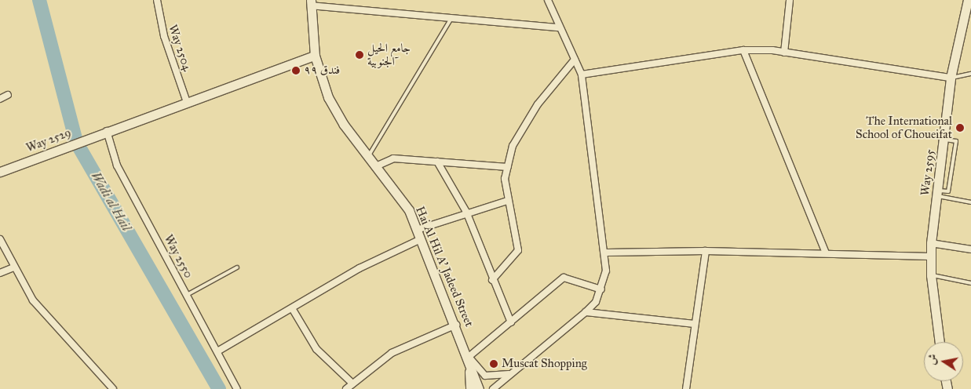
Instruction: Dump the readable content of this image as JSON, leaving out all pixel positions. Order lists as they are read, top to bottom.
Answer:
{
  "streets": {
    "street": [
      "Way 2504",
      "Way 2529",
      "Way 2595",
      "Way 2550",
      "Hai Al Hil A' Jadeed Street"
    ]
  },
  "crossings": [
    ["Way 2504", "Way 2529"],
    ["Way 2529", "Way 2550"],
    ["Way 2529", "Hai Al Hil A' Jadeed Street"]
  ],
  "water": ["Wadi al Hail"],
  "places": [
    "جامع الحيل الجنوبية",
    "فندق ٩٩",
    "The International School of Choueifat",
    "Muscat Shopping"
  ],
  "north": "left"
}
